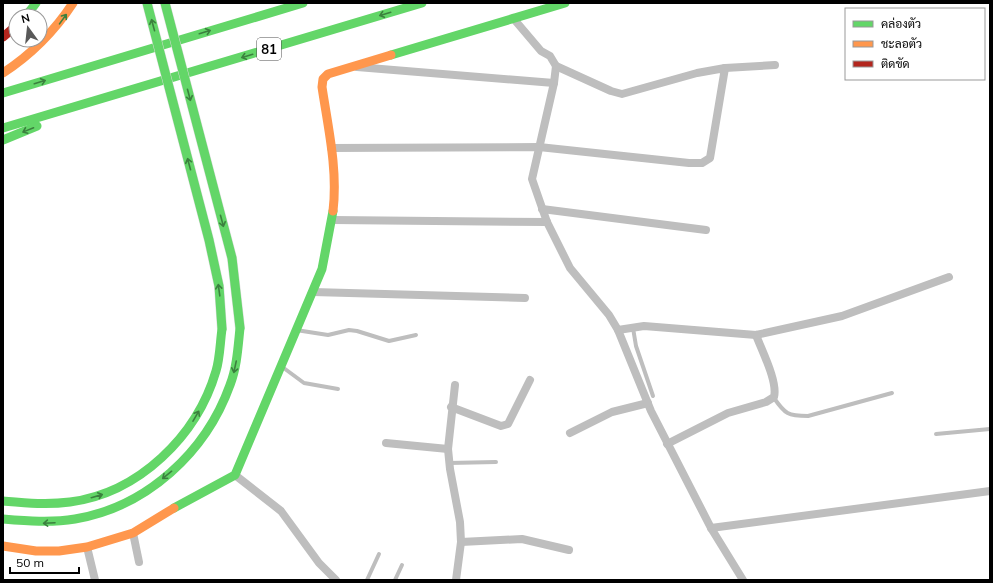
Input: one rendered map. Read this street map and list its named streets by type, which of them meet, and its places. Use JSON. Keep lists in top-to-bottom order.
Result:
{
  "streets": {
    "main road": ["81"]
  },
  "legend": ["คล่องตัว", "ชะลอตัว", "ติดขัด"],
  "scale_bar": "50 m",
  "north": "top"
}
